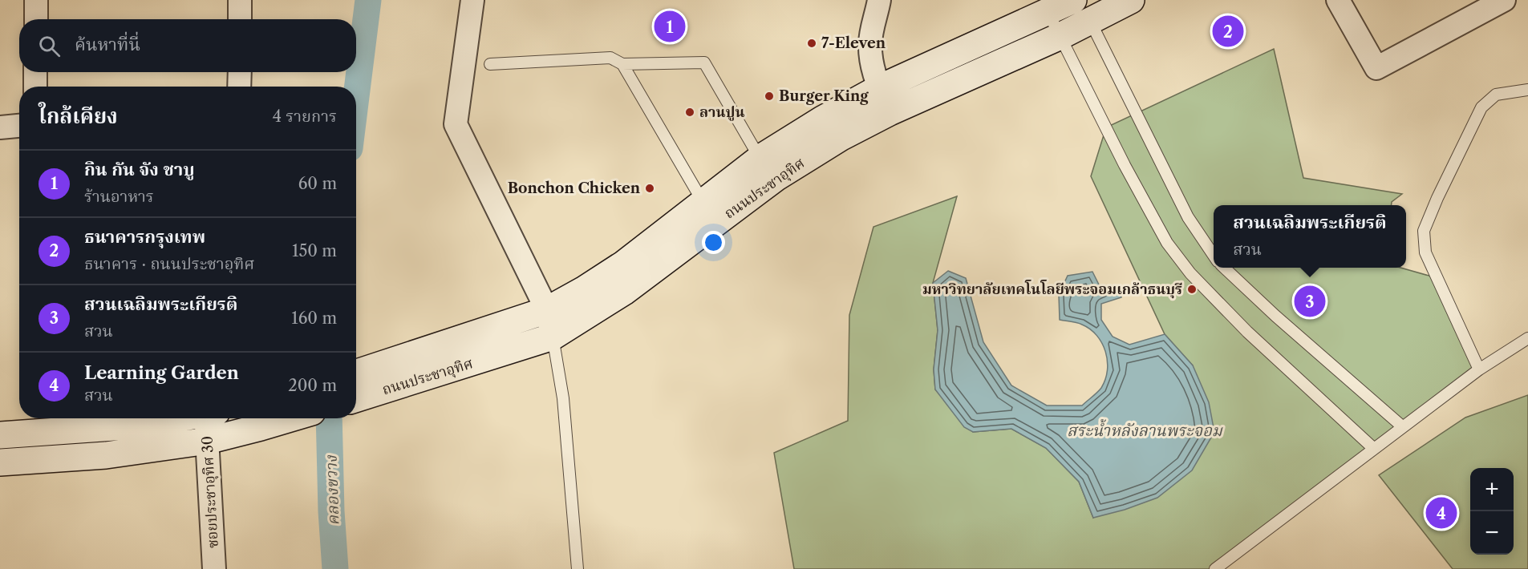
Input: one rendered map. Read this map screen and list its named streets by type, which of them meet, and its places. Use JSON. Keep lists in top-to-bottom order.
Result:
{
  "streets": {
    "main road": ["ถนนประชาอุทิศ"],
    "street": ["ซอยประชาอุทิศ 30"]
  },
  "water": ["สระน้ำหลังลานพระจอม", "คลองขวาง"],
  "places": [
    "7-Eleven",
    "Burger King",
    "ลานปูน",
    "Bonchon Chicken",
    "มหาวิทยาลัยเทคโนโลยีพระจอมเกล้าธนบุรี"
  ],
  "page": {
    "pins": [
      "1",
      "2",
      "3",
      "4"
    ],
    "search": "ค้นหาที่นี่",
    "heading": ["ใกล้เคียง", "4 รายการ"],
    "list": [
      {
        "mark": "1",
        "name": "กิน กัน จัง ชาบู",
        "note": "ร้านอาหาร",
        "value": "60 m"
      },
      {
        "mark": "2",
        "name": "ธนาคารกรุงเทพ",
        "note": "ธนาคาร · ถนนประชาอุทิศ",
        "value": "150 m"
      },
      {
        "mark": "3",
        "name": "สวนเฉลิมพระเกียรติ",
        "note": "สวน",
        "value": "160 m"
      },
      {
        "mark": "4",
        "name": "Learning Garden",
        "note": "สวน",
        "value": "200 m"
      }
    ],
    "popup": ["สวนเฉลิมพระเกียรติ", "สวน"],
    "map_buttons": ["+", "−"]
  }
}
